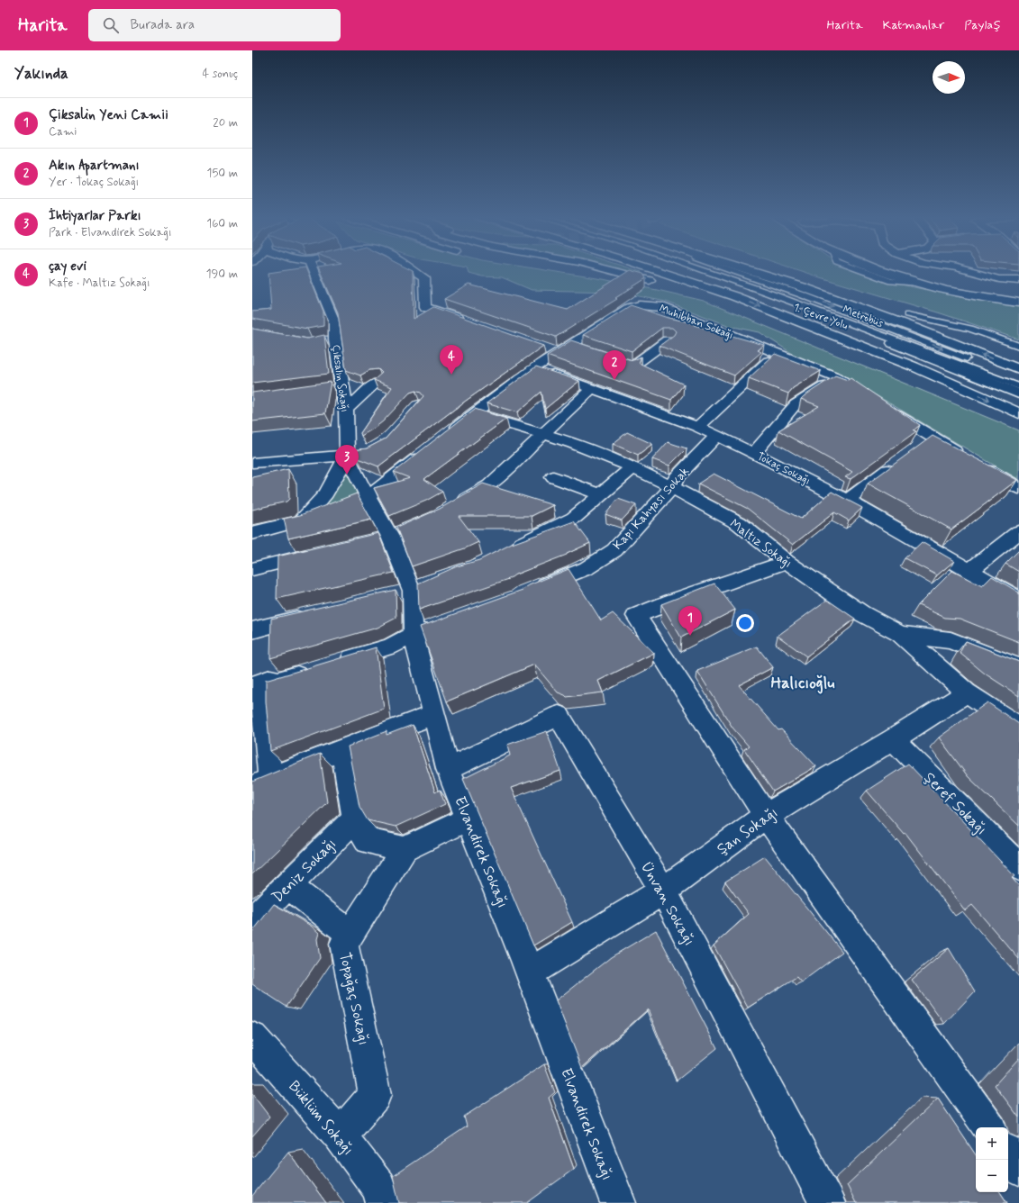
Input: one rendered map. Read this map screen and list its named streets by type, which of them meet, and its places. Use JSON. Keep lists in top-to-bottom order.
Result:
{
  "streets": {
    "main road": [
      "1. Çevre Yolu",
      "Muhibban Sokağı",
      "Çıksalın Sokağı",
      "Tokaç Sokağı",
      "Kapı Kahyası Sokak",
      "Maltız Sokağı",
      "Şeref Sokağı",
      "Şan Sokağı",
      "Elvandirek Sokağı",
      "Deniz Sokağı",
      "Ünvan Sokağı",
      "Topağaç Sokağı",
      "Büklüm Sokağı"
    ],
    "lane": ["Metrobüs"]
  },
  "crossings": [
    ["Muhibban Sokağı", "Tokaç Sokağı"],
    ["Muhibban Sokağı", "Maltız Sokağı"],
    ["Çıksalın Sokağı", "Elvandirek Sokağı"],
    ["Tokaç Sokağı", "Kapı Kahyası Sokak"],
    ["Kapı Kahyası Sokak", "Maltız Sokağı"],
    ["Maltız Sokağı", "Şan Sokağı"],
    ["Şeref Sokağı", "Şan Sokağı"],
    ["Şan Sokağı", "Elvandirek Sokağı"],
    ["Şan Sokağı", "Ünvan Sokağı"],
    ["Elvandirek Sokağı", "Ünvan Sokağı"],
    ["Topağaç Sokağı", "Büklüm Sokağı"]
  ],
  "districts": ["Halıcıoğlu"],
  "north": "right",
  "page": {
    "header": "Harita",
    "search": "Burada ara",
    "nav": ["Harita", "Katmanlar", "Paylaş"],
    "heading": ["Yakında", "4 sonuç"],
    "list": [
      {
        "mark": "1",
        "name": "Çiksalin Yeni Camii",
        "note": "Cami",
        "value": "20 m"
      },
      {
        "mark": "2",
        "name": "Akın Apartmanı",
        "note": "Yer · Tokaç Sokağı",
        "value": "150 m"
      },
      {
        "mark": "3",
        "name": "İhtiyarlar Parkı",
        "note": "Park · Elvandirek Sokağı",
        "value": "160 m"
      },
      {
        "mark": "4",
        "name": "çay evi",
        "note": "Kafe · Maltız Sokağı",
        "value": "190 m"
      }
    ],
    "pins": [
      "4",
      "2",
      "3",
      "1"
    ],
    "map_buttons": ["+", "−"]
  }
}
